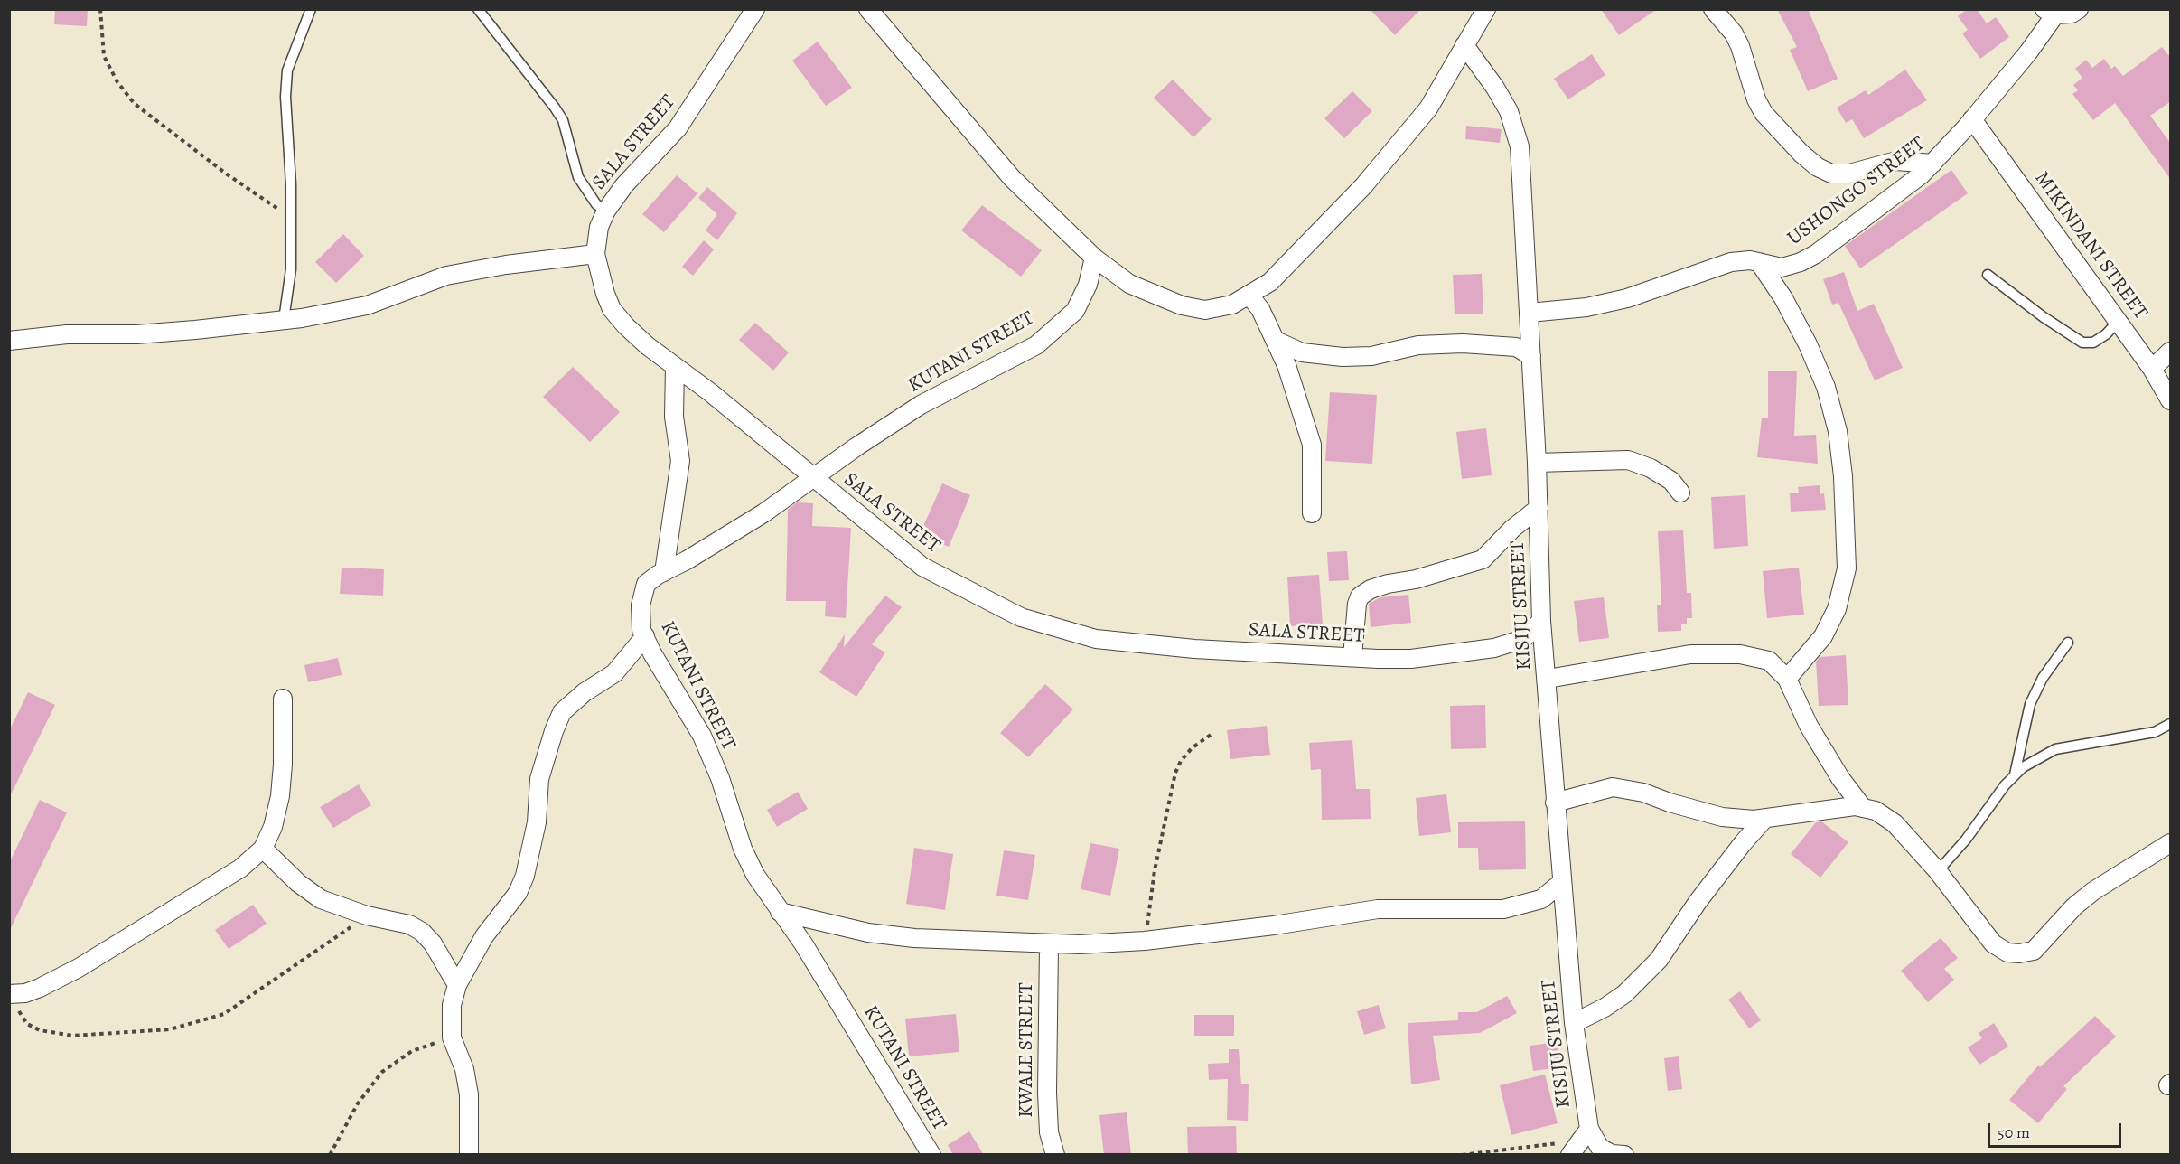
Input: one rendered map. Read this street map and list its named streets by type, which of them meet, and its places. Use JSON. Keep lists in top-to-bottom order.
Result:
{
  "streets": {
    "street": [
      "SALA STREET",
      "USHONGO STREET",
      "MIKINDANI STREET",
      "KUTANI STREET",
      "KISIJU STREET",
      "KWALE STREET"
    ]
  },
  "crossings": [
    ["SALA STREET", "KUTANI STREET"],
    ["SALA STREET", "KISIJU STREET"],
    ["USHONGO STREET", "MIKINDANI STREET"],
    ["USHONGO STREET", "KISIJU STREET"]
  ],
  "scale_bar": "50 m"
}
